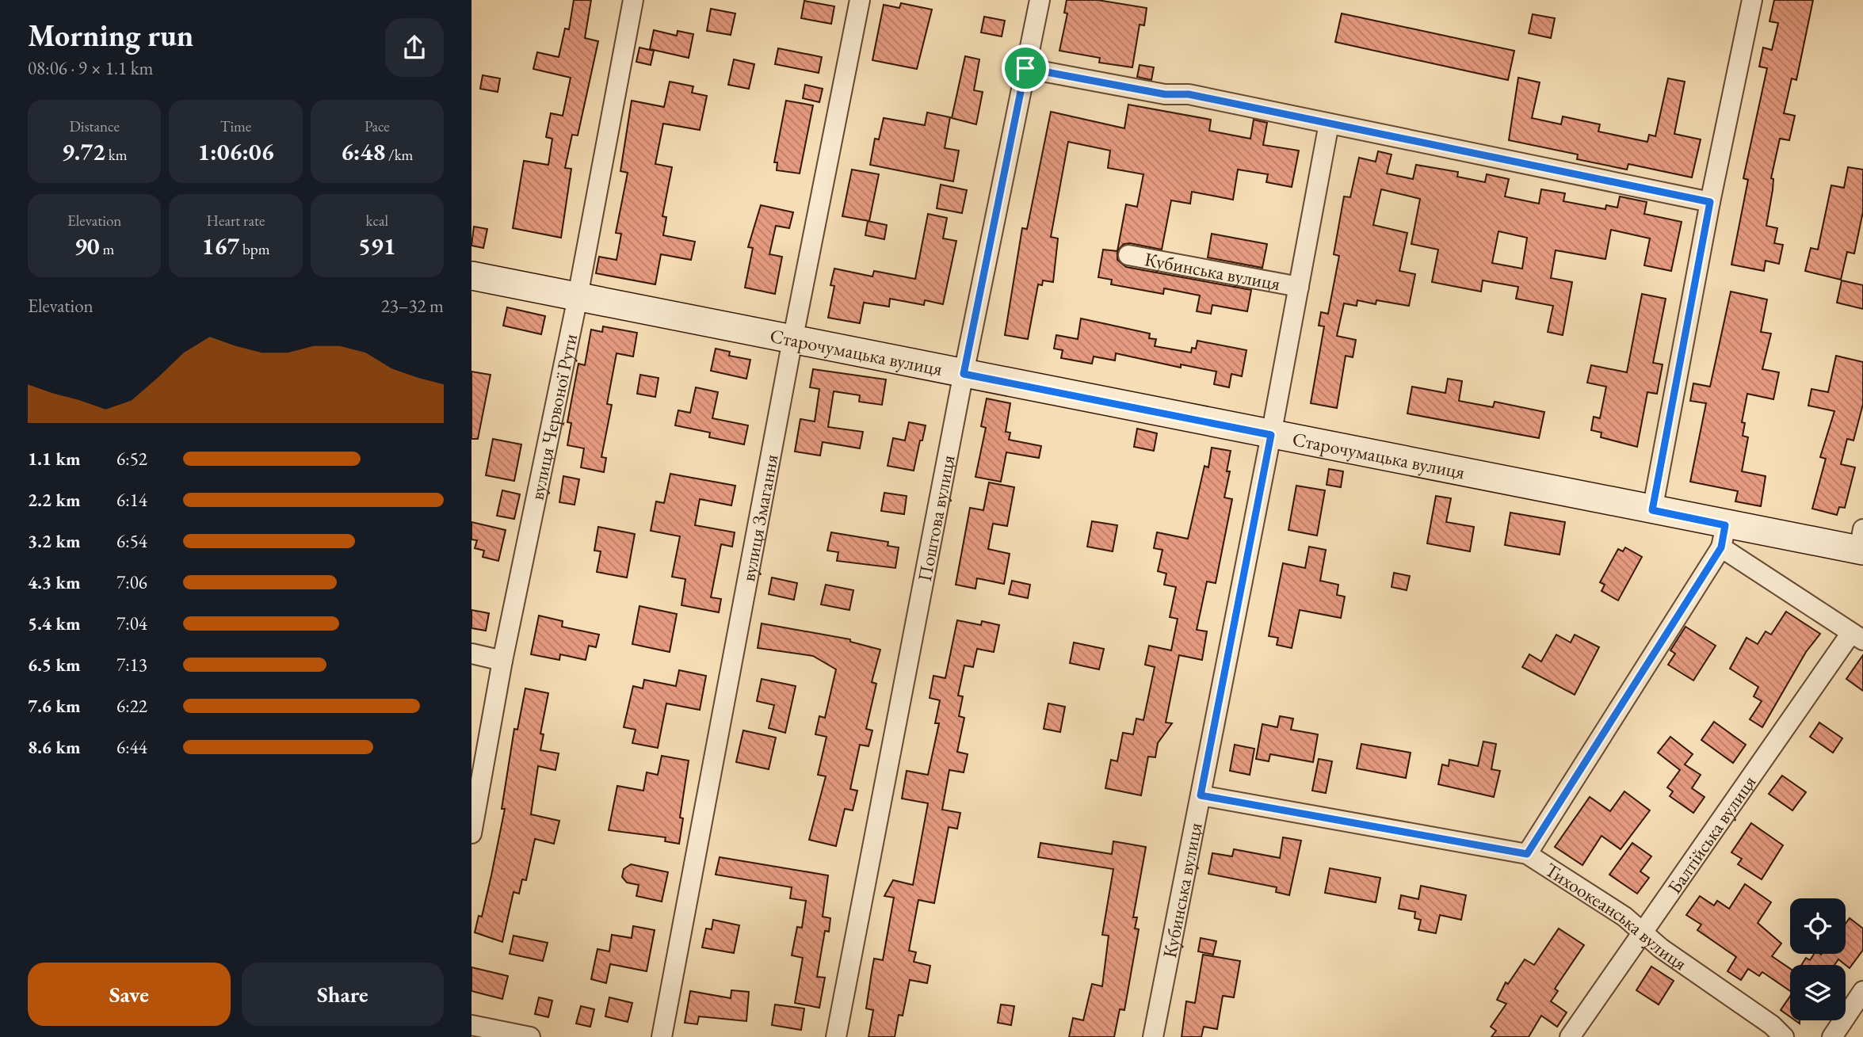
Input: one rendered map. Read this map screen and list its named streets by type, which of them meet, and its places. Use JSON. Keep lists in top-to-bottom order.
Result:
{
  "streets": {
    "street": [
      "Кубинська вулиця",
      "Старочумацька вулиця",
      "вулиця Червоної Рути",
      "вулиця Змагання",
      "Поштова вулиця",
      "Балтійська вулиця",
      "Тихоокеанська вулиця"
    ]
  },
  "crossings": [
    ["Кубинська вулиця", "Старочумацька вулиця"],
    ["Кубинська вулиця", "Тихоокеанська вулиця"],
    ["Старочумацька вулиця", "вулиця Червоної Рути"],
    ["Старочумацька вулиця", "вулиця Змагання"],
    ["Старочумацька вулиця", "Поштова вулиця"],
    ["Балтійська вулиця", "Тихоокеанська вулиця"]
  ],
  "page": {
    "heading": ["Morning run", "08:06 · 9 × 1.1 km"],
    "stats": [
      ["Distance", "9.72 km"],
      ["Time", "1:06:06"],
      ["Pace", "6:48 /km"],
      ["Elevation", "90 m"],
      ["Heart rate", "167 bpm"],
      ["kcal", "591"]
    ],
    "chart": ["Elevation", "23–32 m"],
    "list": [
      {
        "name": "1.1 km",
        "note": "6:52"
      },
      {
        "name": "2.2 km",
        "note": "6:14"
      },
      {
        "name": "3.2 km",
        "note": "6:54"
      },
      {
        "name": "4.3 km",
        "note": "7:06"
      },
      {
        "name": "5.4 km",
        "note": "7:04"
      },
      {
        "name": "6.5 km",
        "note": "7:13"
      },
      {
        "name": "7.6 km",
        "note": "6:22"
      },
      {
        "name": "8.6 km",
        "note": "6:44"
      }
    ],
    "buttons": ["Save", "Share"]
  }
}
